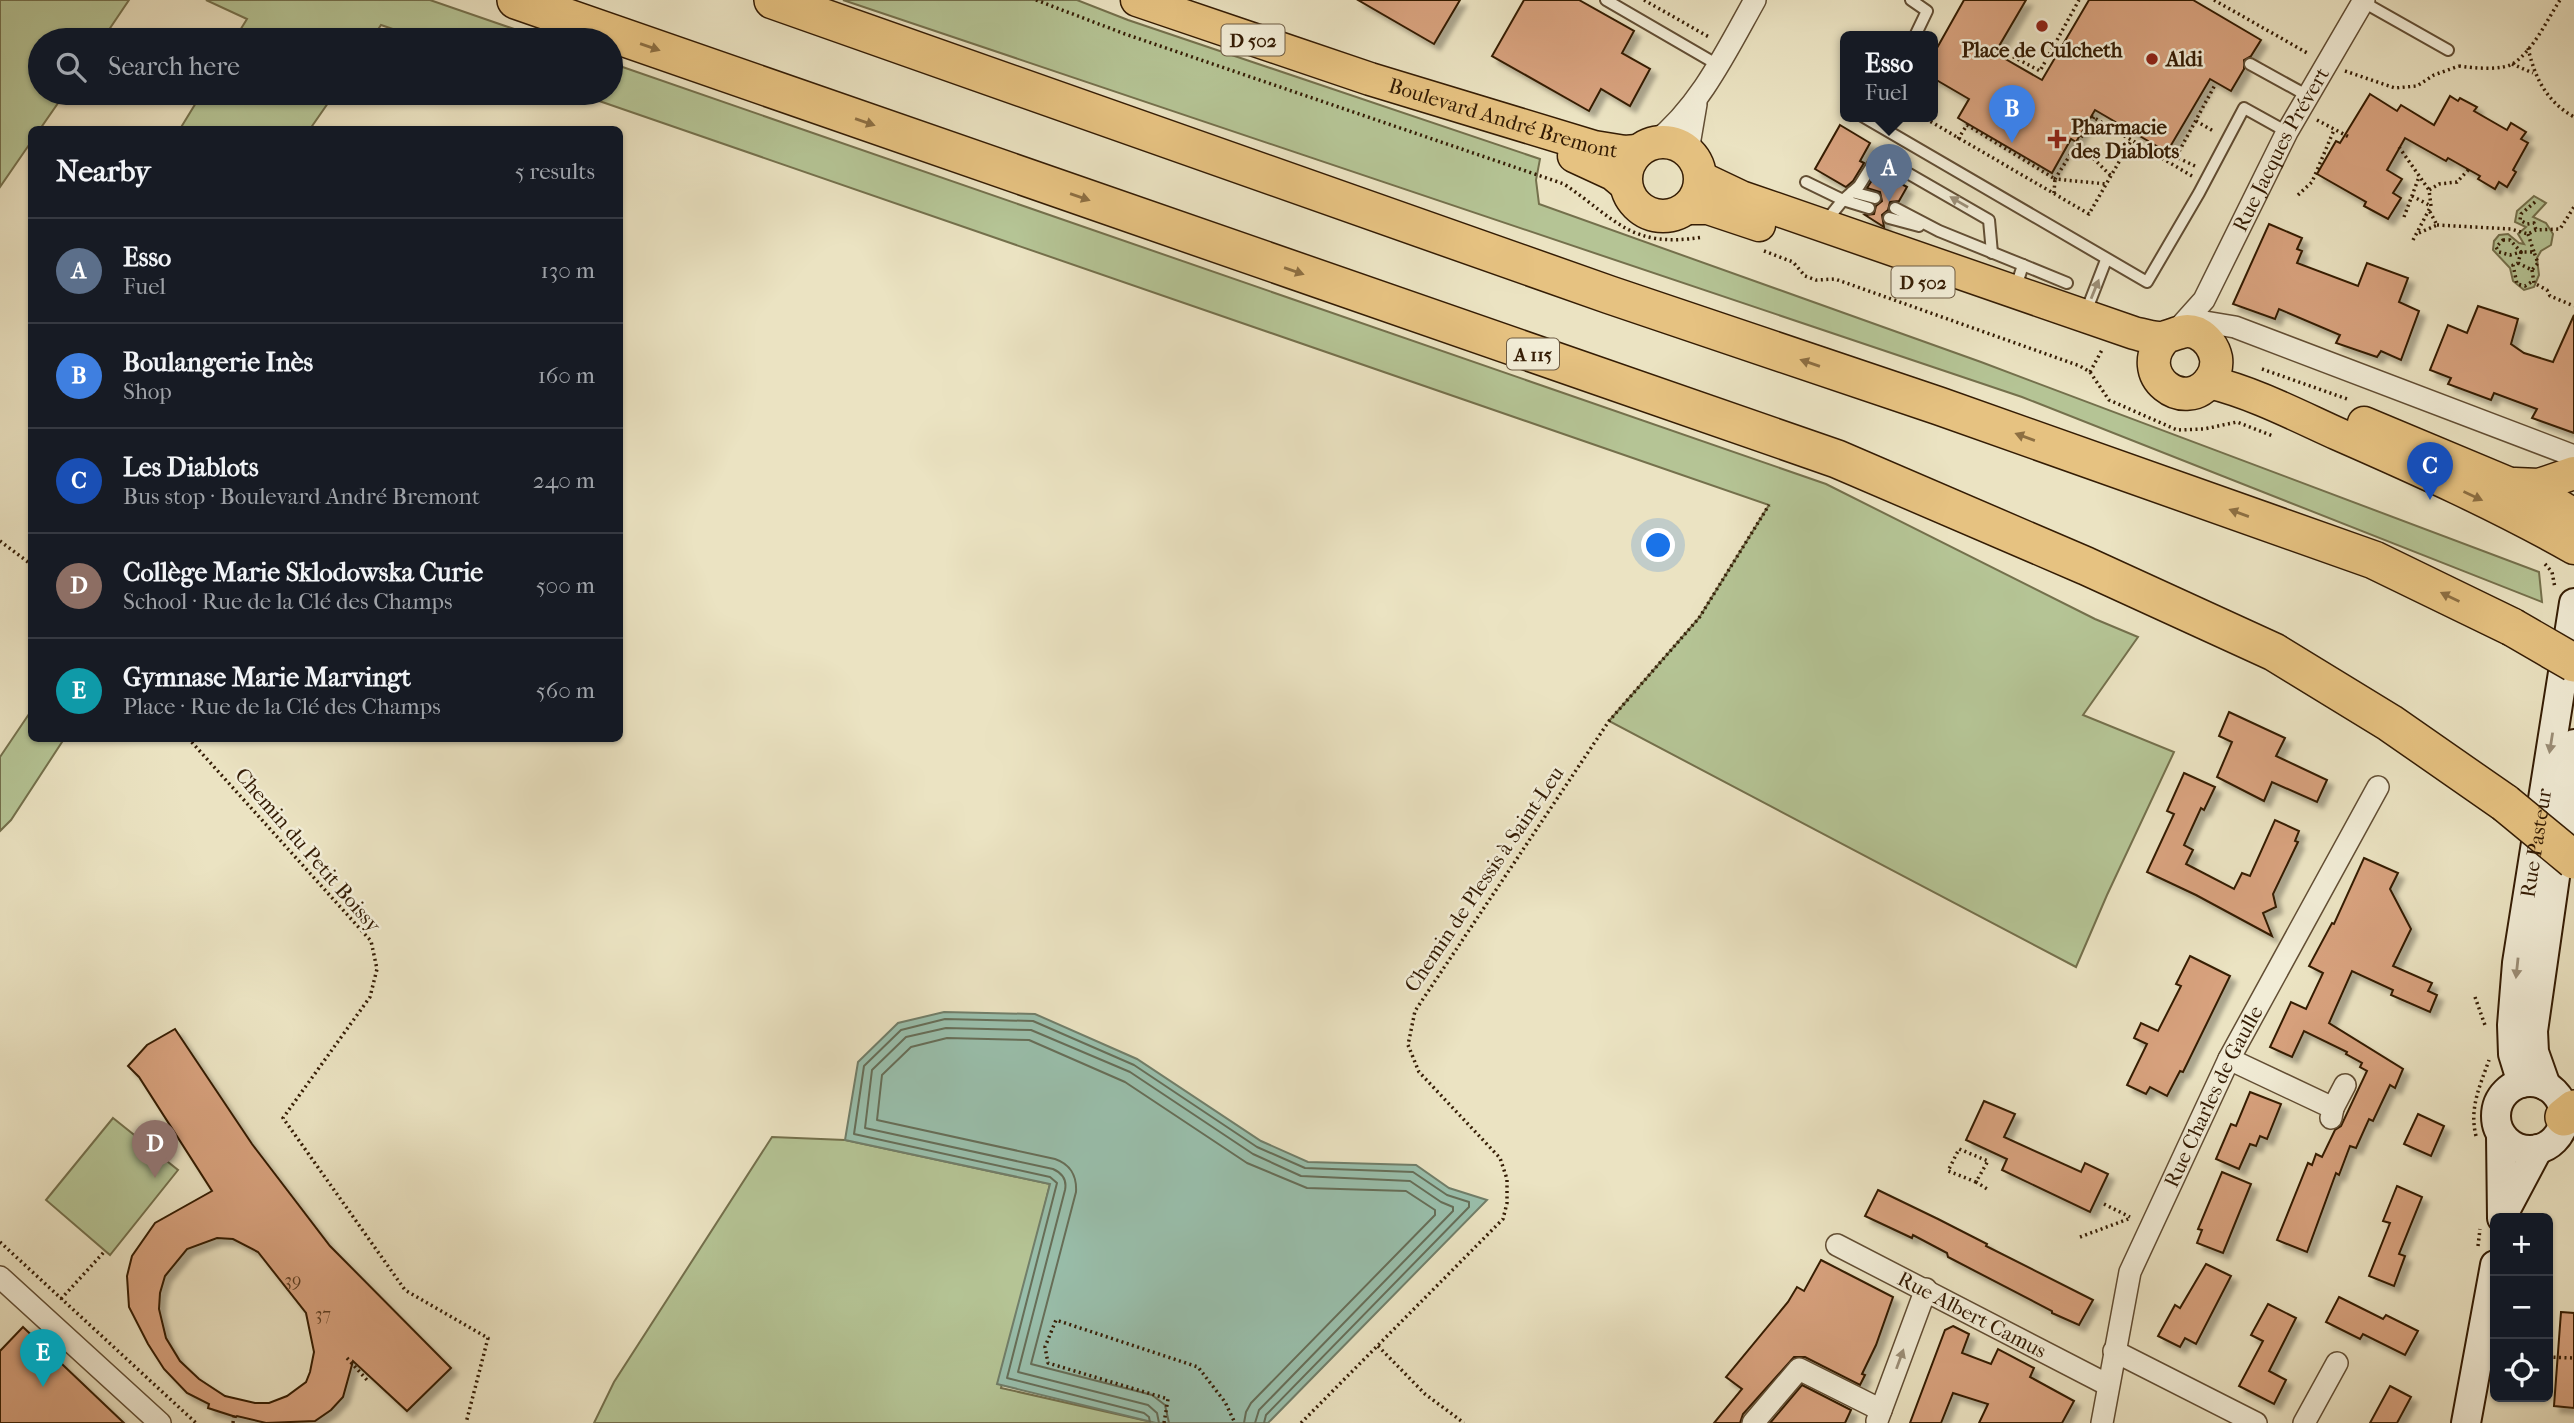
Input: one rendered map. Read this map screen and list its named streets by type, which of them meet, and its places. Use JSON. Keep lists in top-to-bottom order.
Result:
{
  "streets": {
    "highway": ["A 115"],
    "main road": ["D 502", "Boulevard André Bremont"],
    "street": [
      "Rue Jacques Prévert",
      "Rue Pasteur",
      "Rue Charles de Gaulle",
      "Rue Albert Camus"
    ],
    "path": ["Chemin du Petit Boissy", "Chemin de Plessis à Saint-Leu"]
  },
  "crossings": [
    ["D 502", "Boulevard André Bremont"],
    ["D 502", "Rue Jacques Prévert"],
    ["Rue Charles de Gaulle", "Rue Albert Camus"]
  ],
  "places": {
    "other": ["Place de Culcheth", "Aldi"],
    "health": ["Pharmacie des Diablots"]
  },
  "house_numbers": ["39", "37"],
  "page": {
    "search": "Search here",
    "popup": ["Esso", "Fuel"],
    "pins": [
      "B",
      "A",
      "C",
      "D",
      "E"
    ],
    "heading": ["Nearby", "5 results"],
    "list": [
      {
        "mark": "A",
        "name": "Esso",
        "note": "Fuel",
        "value": "130 m"
      },
      {
        "mark": "B",
        "name": "Boulangerie Inès",
        "note": "Shop",
        "value": "160 m"
      },
      {
        "mark": "C",
        "name": "Les Diablots",
        "note": "Bus stop · Boulevard André Bremont",
        "value": "240 m"
      },
      {
        "mark": "D",
        "name": "Collège Marie Sklodowska Curie",
        "note": "School · Rue de la Clé des Champs",
        "value": "500 m"
      },
      {
        "mark": "E",
        "name": "Gymnase Marie Marvingt",
        "note": "Place · Rue de la Clé des Champs",
        "value": "560 m"
      }
    ],
    "map_buttons": ["+", "−"]
  }
}
